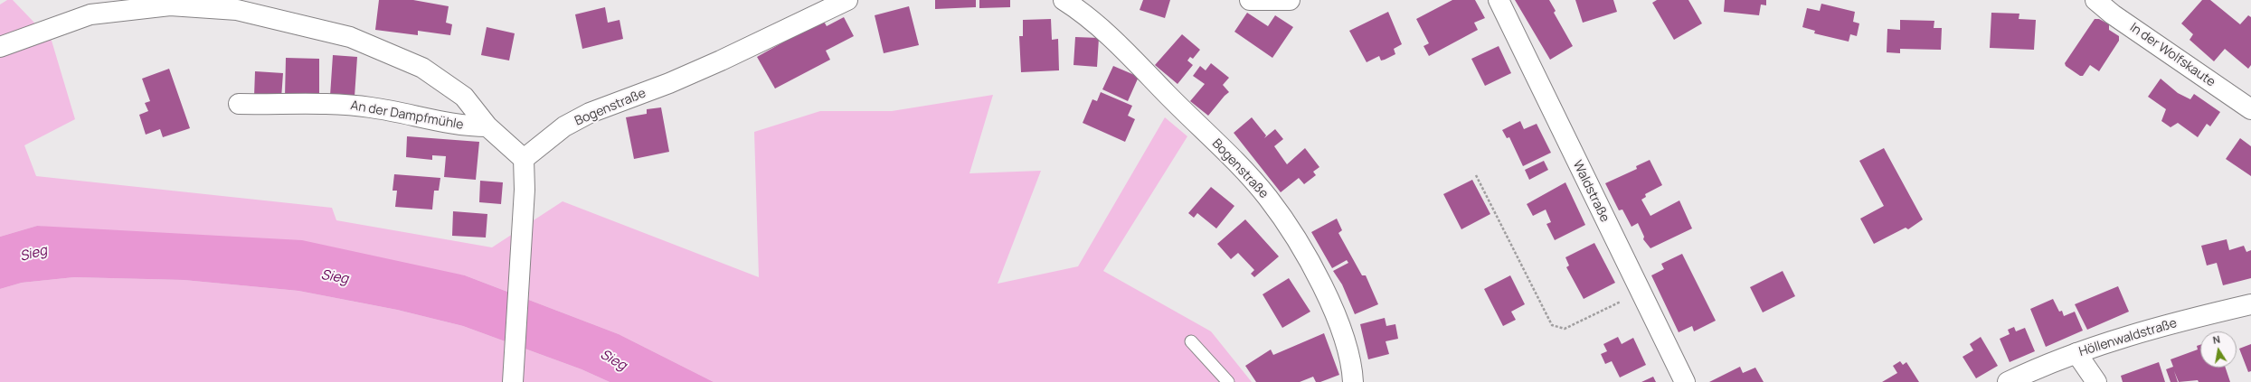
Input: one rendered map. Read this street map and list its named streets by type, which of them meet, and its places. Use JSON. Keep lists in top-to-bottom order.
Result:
{
  "streets": {
    "street": [
      "In der Wolfskaute",
      "Bogenstraße",
      "An der Dampfmühle",
      "Waldstraße",
      "Höllenwaldstraße"
    ]
  },
  "crossings": [
    ["Bogenstraße", "An der Dampfmühle"]
  ],
  "water": ["Sieg"],
  "north": "top"
}
